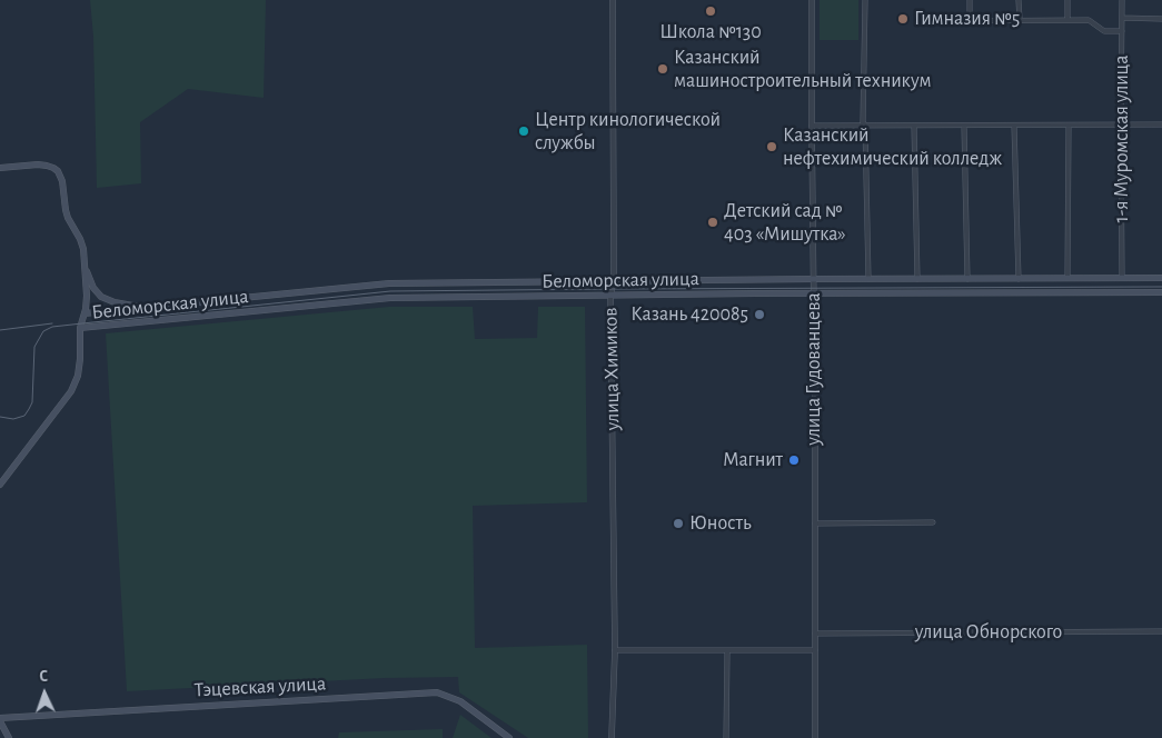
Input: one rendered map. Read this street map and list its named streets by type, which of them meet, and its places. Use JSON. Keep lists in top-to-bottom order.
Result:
{
  "streets": {
    "main road": ["Беломорская улица", "Тэцевская улица"],
    "street": [
      "1-я Муромская улица",
      "улица Химиков",
      "улица Гудованцева",
      "улица Обнорского"
    ]
  },
  "crossings": [
    ["1-я Муромская улица", "Беломорская улица"],
    ["Беломорская улица", "улица Химиков"],
    ["Беломорская улица", "улица Гудованцева"],
    ["улица Гудованцева", "улица Обнорского"]
  ],
  "places": [
    "Школа №130",
    "Гимназия №5",
    "Казанский машиностроительный техникум",
    "Центр кинологической службы",
    "Казанский нефтехимический колледж",
    "Детский сад № 403 «Мишутка»",
    "Казань 420085",
    "Магнит",
    "Юность"
  ],
  "north": "top"
}
